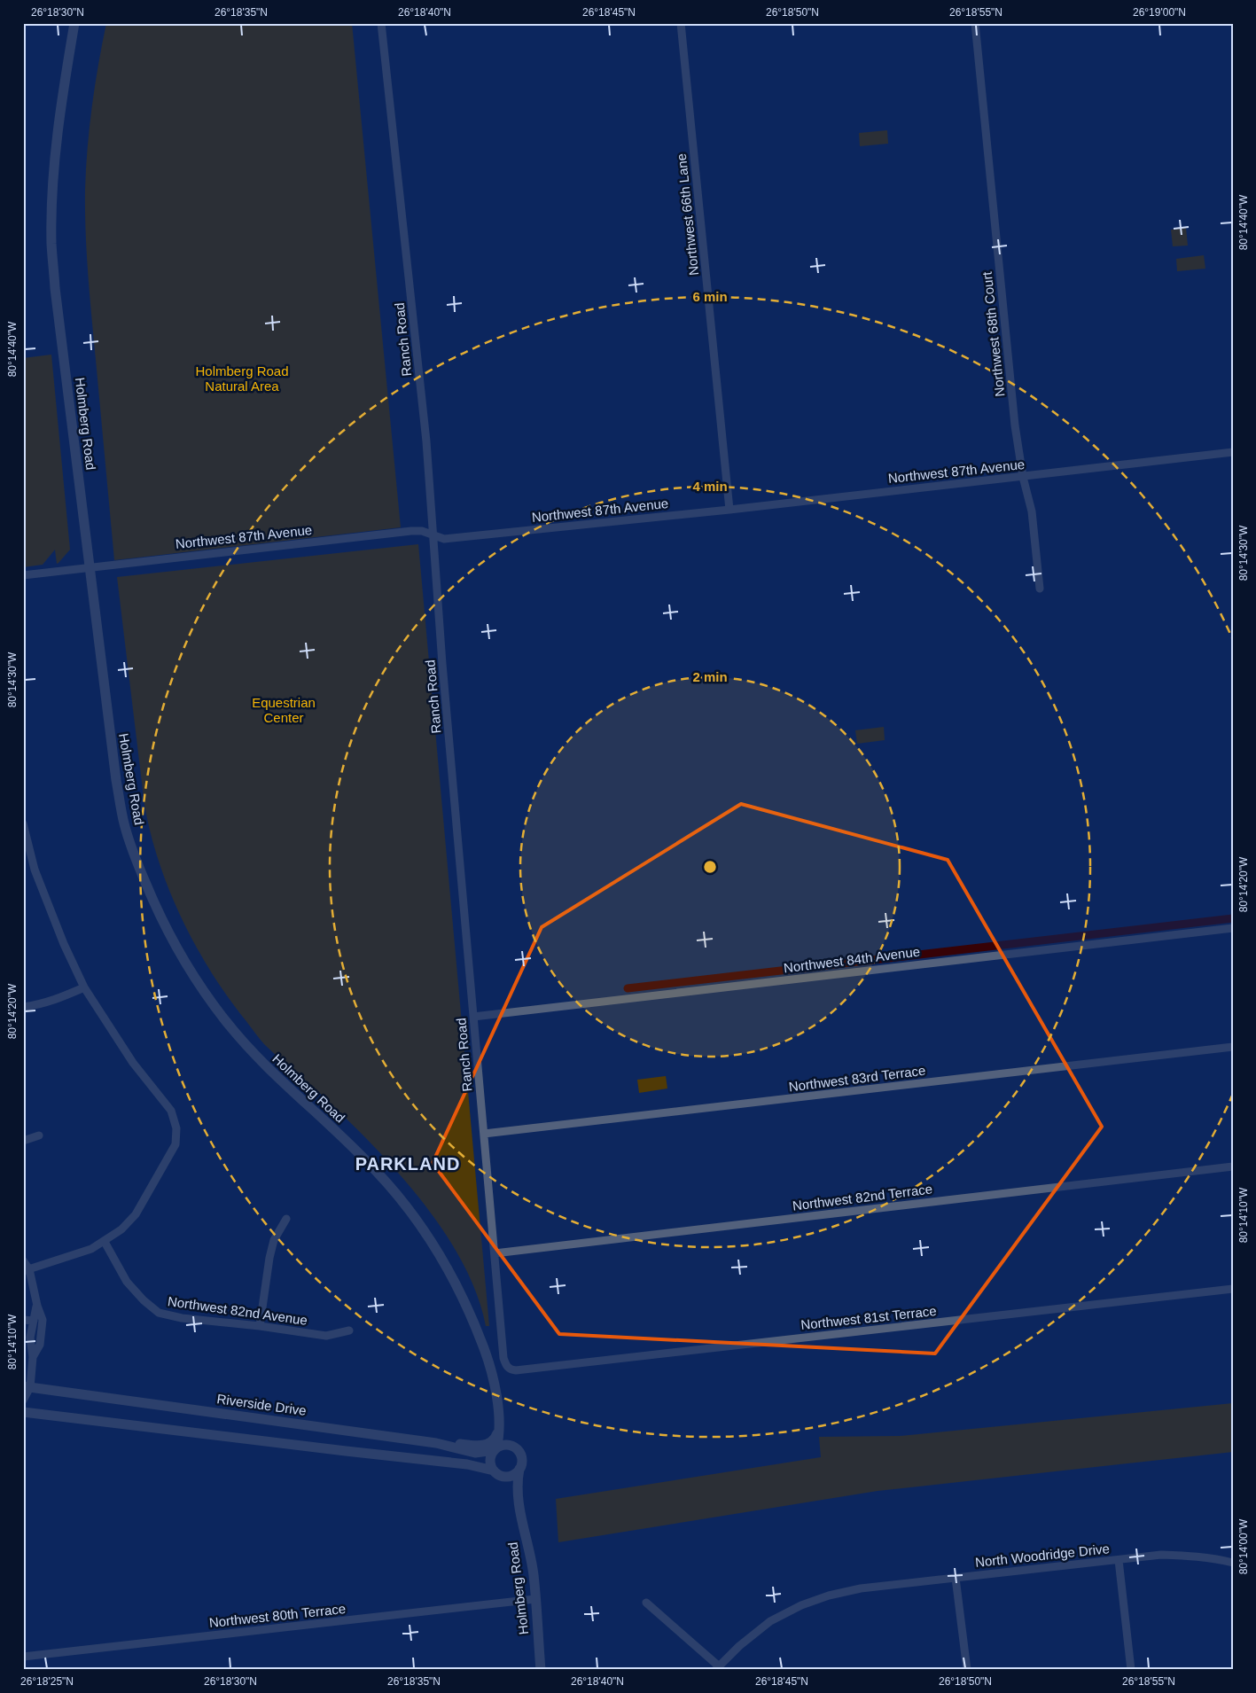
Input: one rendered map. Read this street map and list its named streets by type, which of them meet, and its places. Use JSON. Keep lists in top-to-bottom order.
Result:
{
  "streets": {
    "street": [
      "Northwest 66th Lane",
      "Northwest 68th Court",
      "Ranch Road",
      "Holmberg Road",
      "Northwest 87th Avenue",
      "Northwest 84th Avenue",
      "Northwest 83rd Terrace",
      "Northwest 82nd Terrace",
      "Northwest 82nd Avenue",
      "Northwest 81st Terrace",
      "Riverside Drive",
      "North Woodridge Drive",
      "Northwest 80th Terrace"
    ]
  },
  "crossings": [
    ["Northwest 66th Lane", "Northwest 87th Avenue"],
    ["Northwest 68th Court", "Northwest 87th Avenue"],
    ["Ranch Road", "Northwest 87th Avenue"],
    ["Ranch Road", "Northwest 84th Avenue"],
    ["Ranch Road", "Northwest 83rd Terrace"],
    ["Ranch Road", "Northwest 82nd Terrace"],
    ["Ranch Road", "Northwest 81st Terrace"],
    ["Holmberg Road", "Northwest 87th Avenue"],
    ["Holmberg Road", "Riverside Drive"],
    ["Holmberg Road", "Northwest 80th Terrace"]
  ],
  "districts": ["PARKLAND"],
  "parks": ["Holmberg Road Natural Area", "Equestrian Center"],
  "coordinates": [
    "26°18'30\"N",
    "26°18'35\"N",
    "26°18'40\"N",
    "26°18'45\"N",
    "26°18'50\"N",
    "26°18'55\"N",
    "26°19'00\"N",
    "80°14'40\"W",
    "80°14'30\"W",
    "80°14'20\"W",
    "80°14'10\"W",
    "80°14'00\"W",
    "26°18'25\"N"
  ],
  "rings": ["6 min", "4 min", "2 min"]
}
